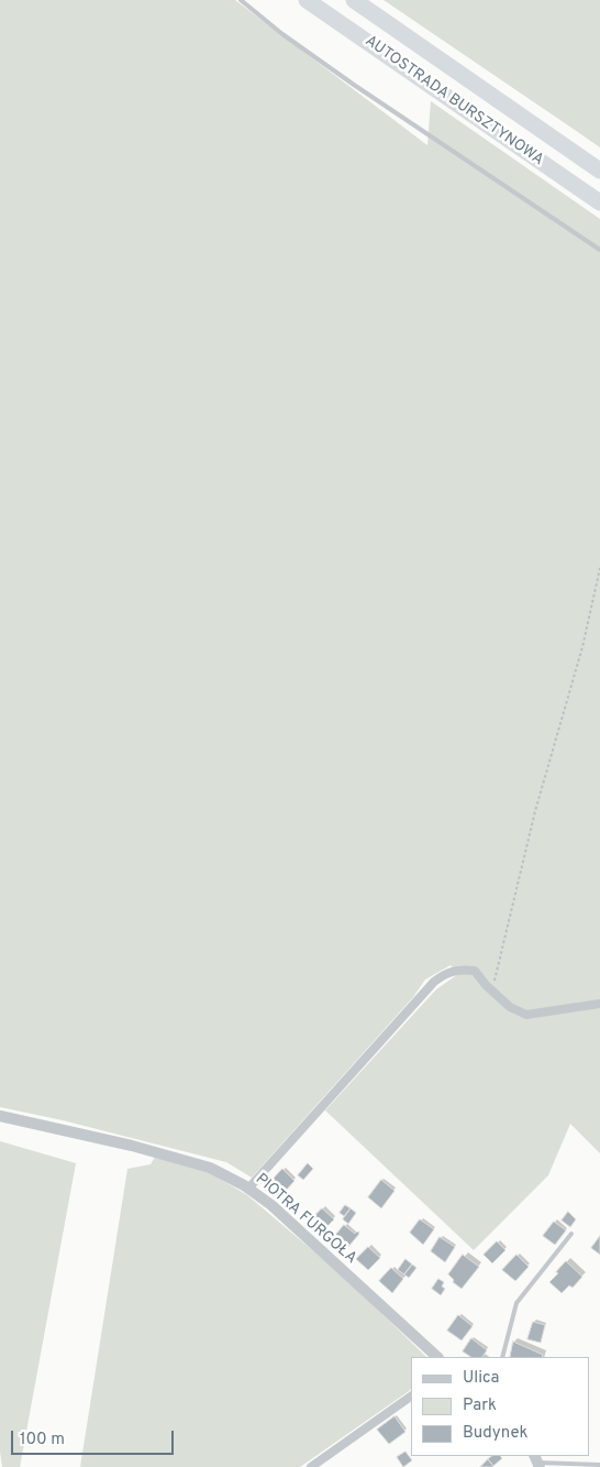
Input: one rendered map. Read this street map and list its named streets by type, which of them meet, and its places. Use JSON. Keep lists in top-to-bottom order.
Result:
{
  "streets": {
    "highway": ["AUTOSTRADA BURSZTYNOWA"],
    "street": ["PIOTRA FURGOŁA"]
  },
  "legend": ["Ulica", "Park", "Budynek"],
  "scale_bar": "100 m"
}
